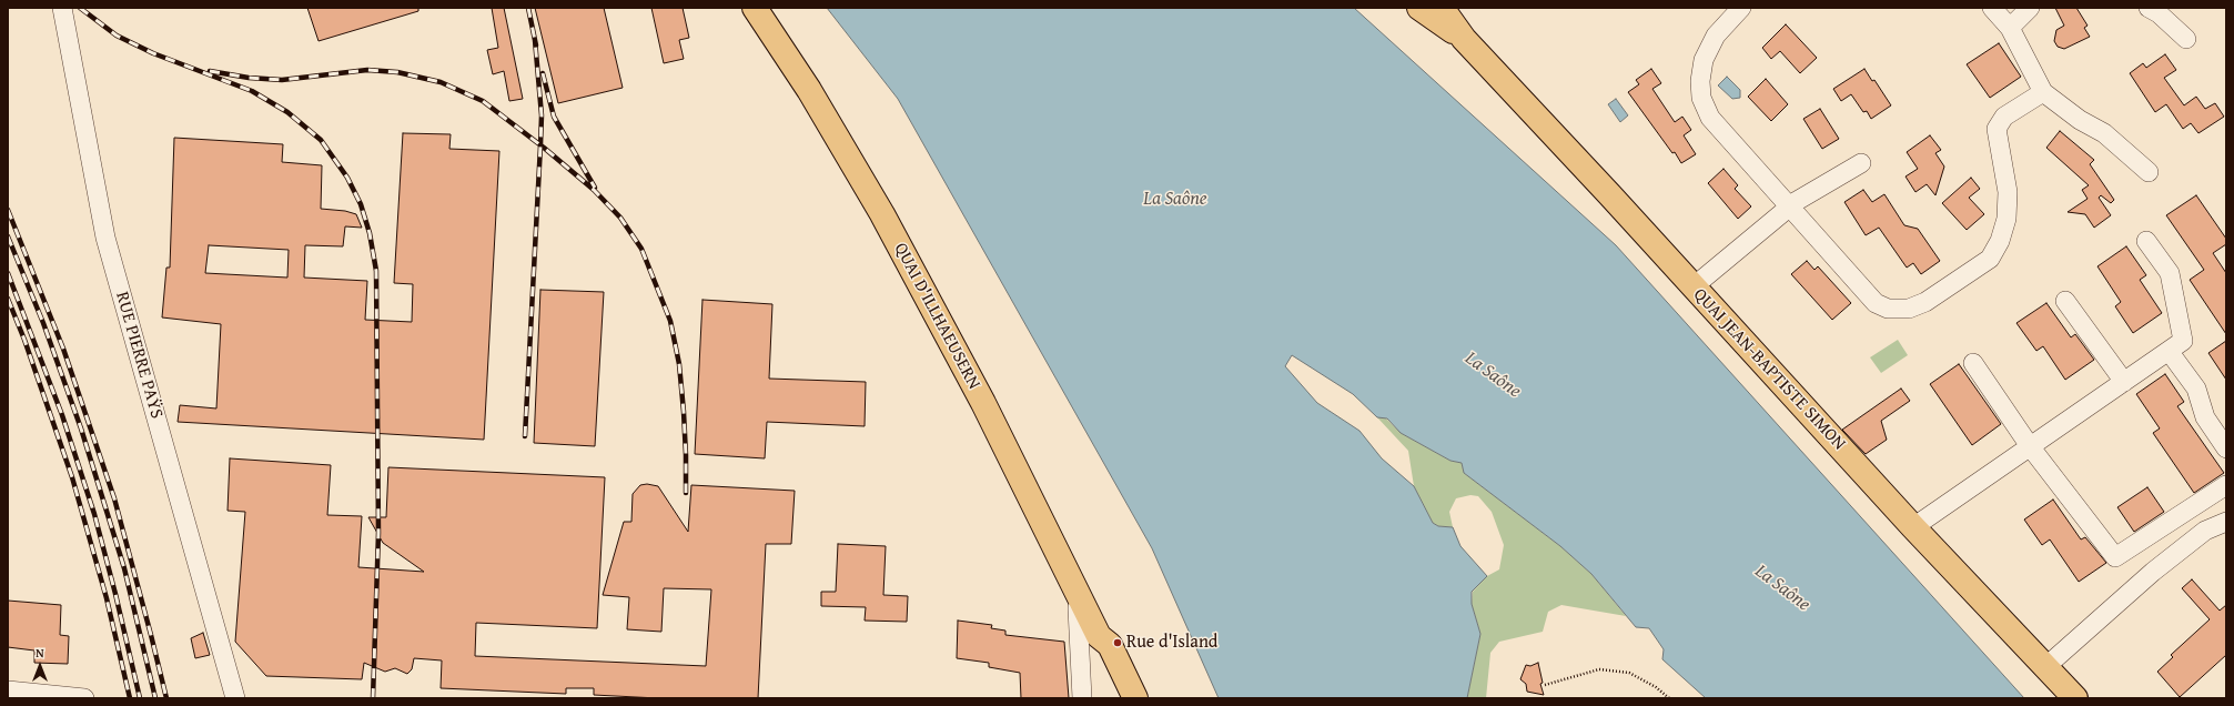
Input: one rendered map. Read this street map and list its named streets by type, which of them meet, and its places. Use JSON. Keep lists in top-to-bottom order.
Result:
{
  "streets": {
    "main road": ["QUAI D'ILLHAEUSERN", "QUAI JEAN-BAPTISTE SIMON"],
    "street": ["RUE PIERRE PAŸS"]
  },
  "water": ["La Saône"],
  "places": ["Rue d'Island"],
  "north": "top"
}
